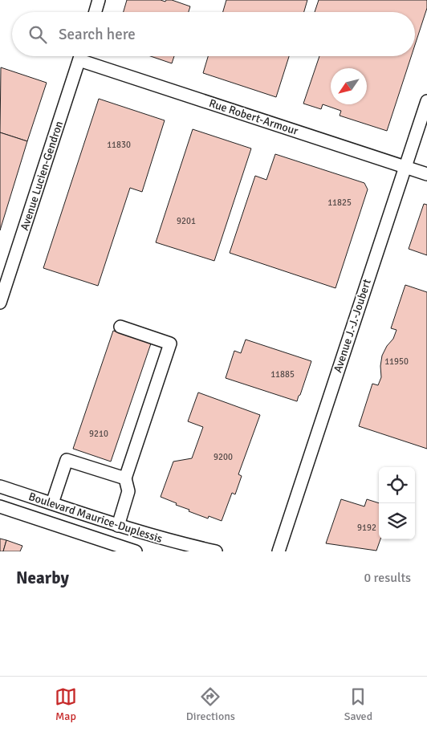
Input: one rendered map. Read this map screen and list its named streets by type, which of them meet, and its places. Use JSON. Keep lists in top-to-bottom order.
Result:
{
  "streets": {
    "street": [
      "Rue Robert-Armour",
      "Avenue Lucien-Gendron",
      "Avenue J.-J.-Joubert",
      "Boulevard Maurice-Duplessis"
    ]
  },
  "crossings": [
    ["Rue Robert-Armour", "Avenue J.-J.-Joubert"]
  ],
  "house_numbers": [
    "11830",
    "11825",
    "9201",
    "11950",
    "11885",
    "9210",
    "9200",
    "9192"
  ],
  "north": "bottom left",
  "page": {
    "search": "Search here",
    "heading": ["Nearby", "0 results"],
    "nav": ["Map", "Directions", "Saved"]
  }
}
